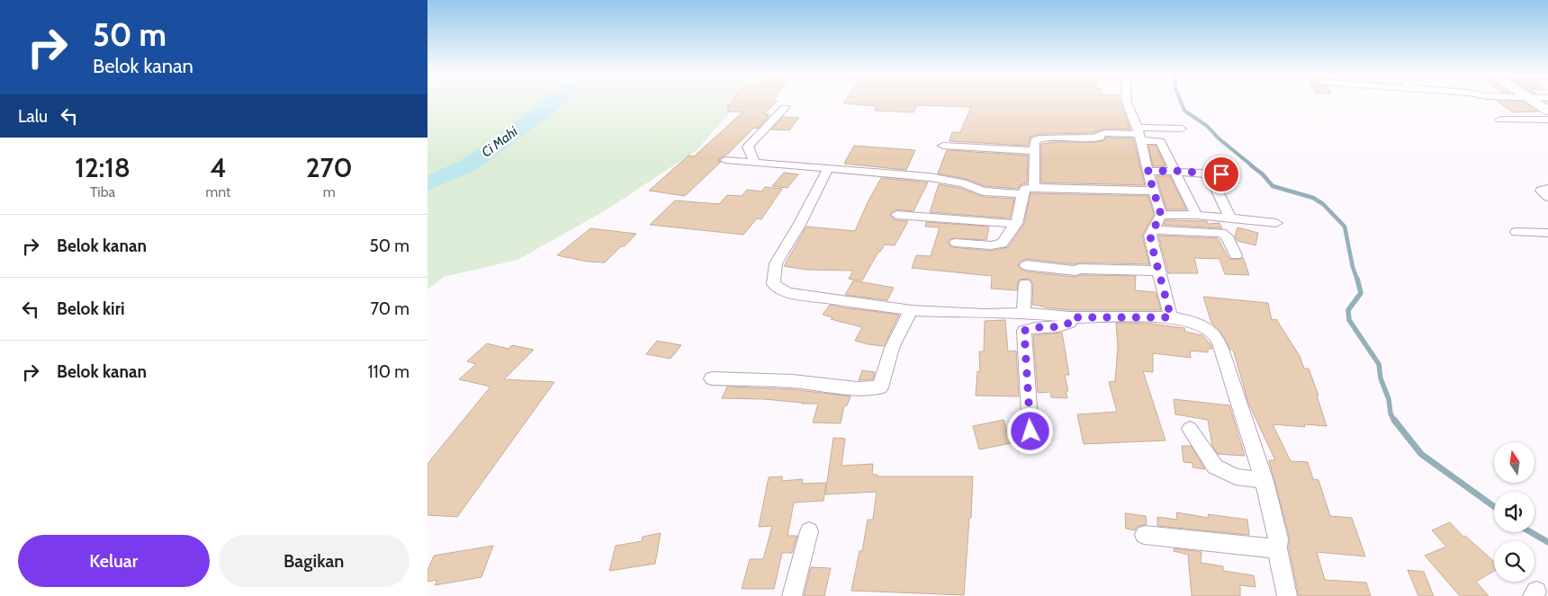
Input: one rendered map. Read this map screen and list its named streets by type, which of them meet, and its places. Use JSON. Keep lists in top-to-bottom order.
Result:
{
  "water": ["Ci Mahi"],
  "north": "top",
  "page": {
    "turn": ["50 m", "Belok kanan"],
    "then": "Lalu",
    "eta": [
      "12:18",
      "Tiba",
      "4",
      "mnt",
      "270",
      "m"
    ],
    "list": [
      {
        "name": "Belok kanan",
        "value": "50 m"
      },
      {
        "name": "Belok kiri",
        "value": "70 m"
      },
      {
        "name": "Belok kanan",
        "value": "110 m"
      }
    ],
    "buttons": ["Keluar", "Bagikan"]
  }
}
